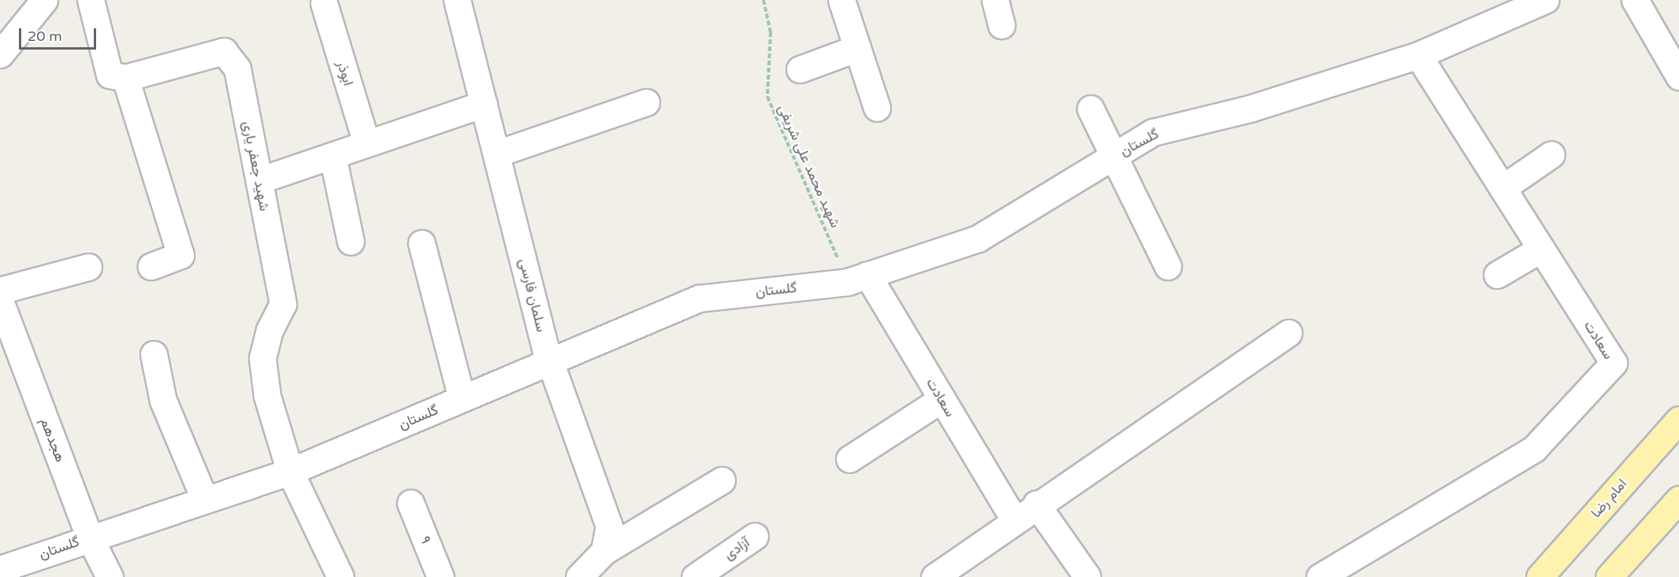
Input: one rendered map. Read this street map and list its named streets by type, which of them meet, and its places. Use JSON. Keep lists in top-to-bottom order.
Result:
{
  "streets": {
    "main road": ["امام رضا"],
    "street": [
      "ابوذر",
      "گلستان",
      "شهید جعفر یاری",
      "سلمان فارسی",
      "سعادت",
      "هجدهم",
      "۹",
      "آزادی"
    ],
    "path": ["شهید محمد علی شریفی"]
  },
  "crossings": [
    ["گلستان", "شهید جعفر یاری"],
    ["گلستان", "شهید محمد علی شریفی"],
    ["گلستان", "سلمان فارسی"],
    ["گلستان", "سعادت"],
    ["گلستان", "هجدهم"],
    ["شهید محمد علی شریفی", "سعادت"]
  ],
  "scale_bar": "20 m"
}
